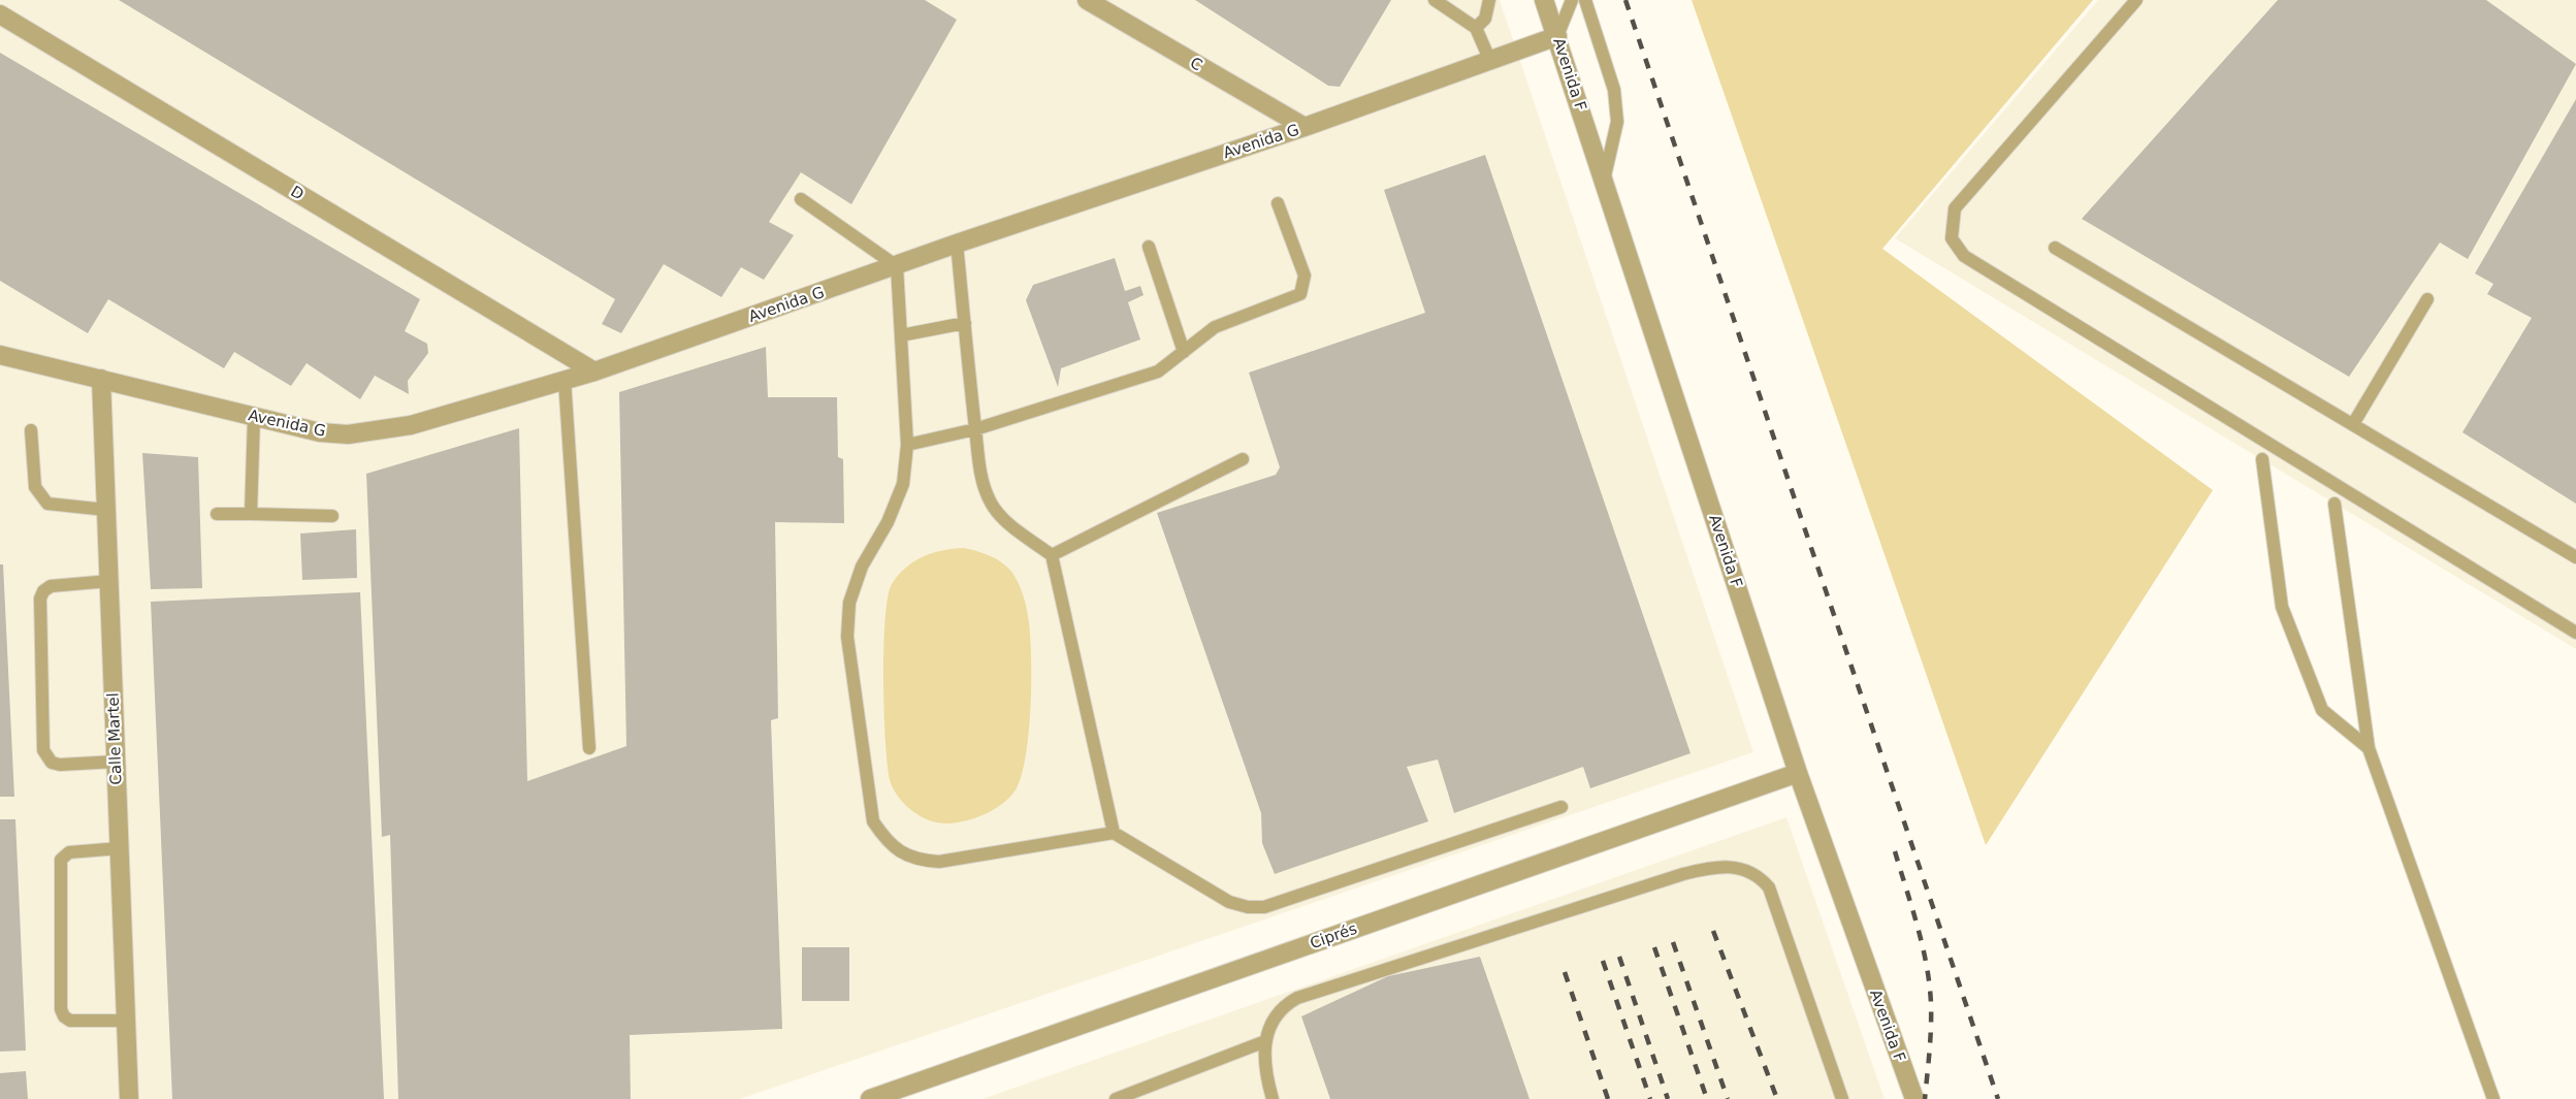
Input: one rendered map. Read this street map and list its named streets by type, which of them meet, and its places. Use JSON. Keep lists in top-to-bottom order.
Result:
{
  "streets": {
    "street": [
      "C",
      "Avenida F",
      "Avenida G",
      "D",
      "Calle Martel",
      "Ciprés"
    ]
  },
  "crossings": [
    ["C", "Avenida G"],
    ["Avenida F", "Avenida G"],
    ["Avenida F", "Ciprés"],
    ["Avenida G", "D"],
    ["Avenida G", "Calle Martel"]
  ]
}
